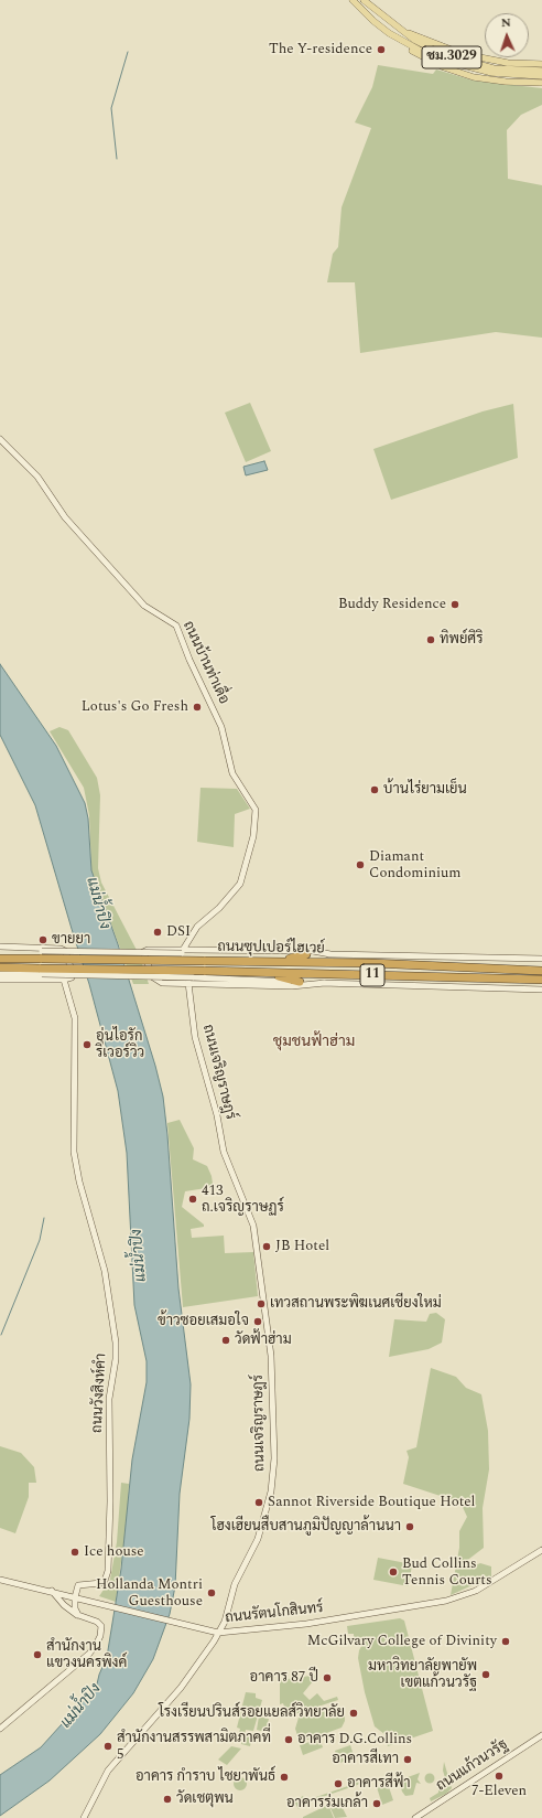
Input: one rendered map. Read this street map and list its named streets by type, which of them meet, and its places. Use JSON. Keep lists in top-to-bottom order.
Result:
{
  "streets": {
    "highway": ["ถนนซุปเปอร์ไฮเวย์", "11"],
    "main road": [
      "ชม.3029",
      "ถนนบ้านท่าเดื่อ",
      "ถนนเจริญราษฎร์",
      "ถนนวังสิงห์คำ",
      "ถนนรัตนโกสินทร์",
      "ถนนแก้วนวรัฐ"
    ]
  },
  "crossings": [
    ["ถนนเจริญราษฎร์", "ถนนรัตนโกสินทร์"],
    ["ถนนวังสิงห์คำ", "ถนนรัตนโกสินทร์"]
  ],
  "districts": ["ชุมชนฟ้าฮ่าม"],
  "water": ["แม่น้ำปิง"],
  "places": [
    "The Y-residence",
    "Buddy Residence",
    "ทิพย์ศิริ",
    "Lotus's Go Fresh",
    "บ้านไร่ยามเย็น",
    "Diamant Condominium",
    "DSI",
    "ขายยา",
    "อุ่นไอรัก ริเวอร์วิว",
    "413 ถ.เจริญราษฏร์",
    "JB Hotel",
    "เทวสถานพระพิฆเนศเชียงใหม่",
    "ข้าวซอยเสมอใจ",
    "วัดฟ้าฮ่าม",
    "Sannot Riverside Boutique Hotel",
    "โฮงเฮียนสืบสานภูมิปัญญาล้านนา",
    "Ice house",
    "Bud Collins Tennis Courts",
    "Hollanda Montri Guesthouse",
    "McGilvary College of Divinity",
    "สำนักงาน แขวงนครพิงค์",
    "มหาวิทยาลัยพายัพ เขตแก้วนวรัฐ",
    "อาคาร 87 ปี",
    "โรงเรียนปรินส์รอยแยลส์วิทยาลัย",
    "อาคาร D.G.Collins",
    "สำนักงานสรรพสามิตภาคที่ 5",
    "อาคารสีเทา",
    "7-Eleven",
    "อาคาร กำราบ ไชยาพันธ์",
    "อาคารสีฟ้า",
    "วัดเชตุพน",
    "อาคารร่มเกล้า"
  ],
  "north": "top"
}
